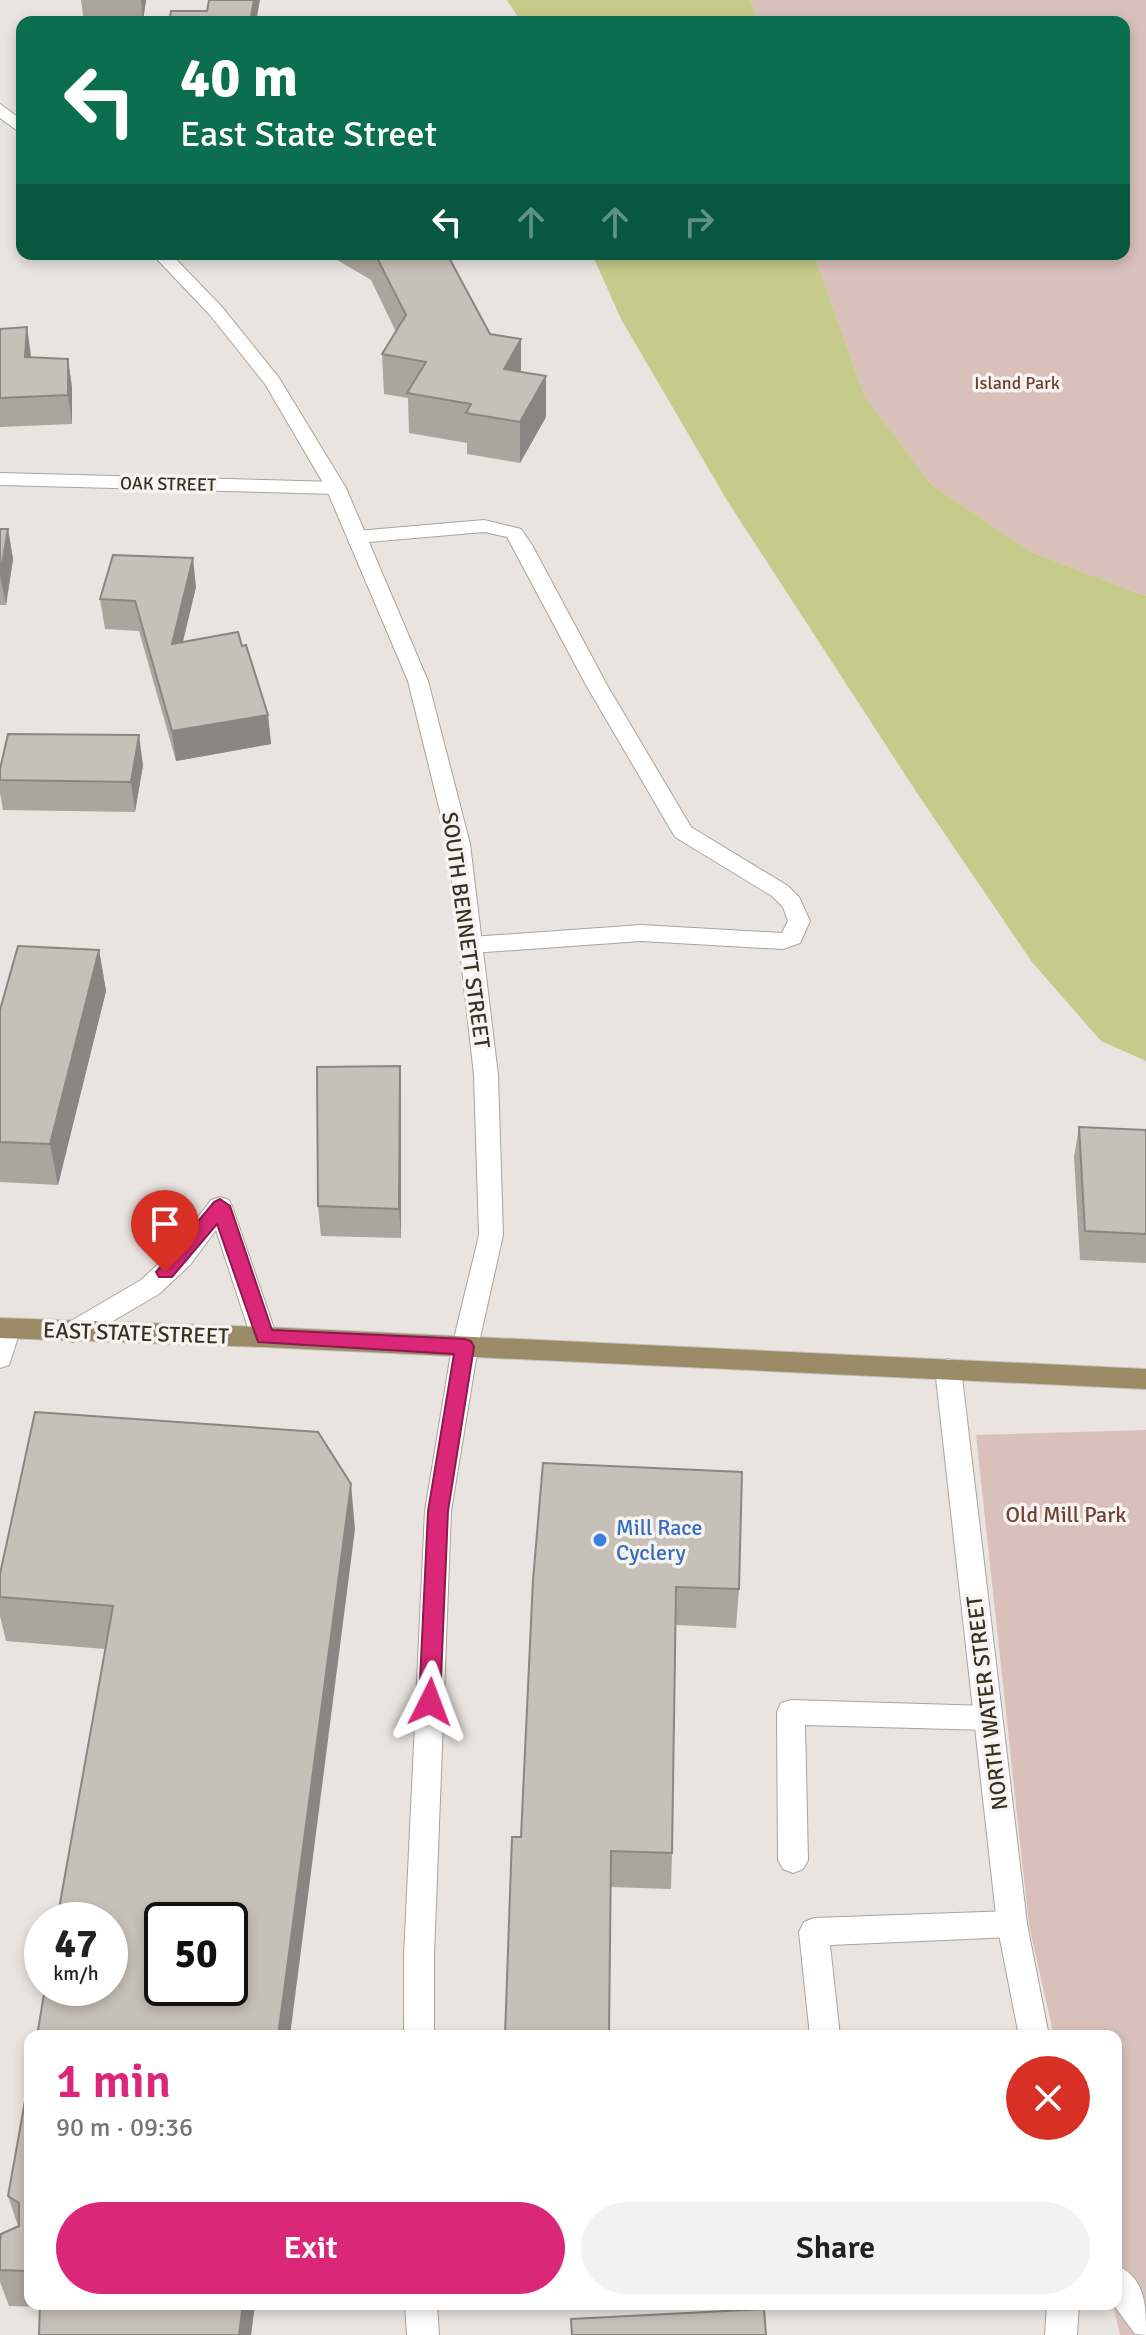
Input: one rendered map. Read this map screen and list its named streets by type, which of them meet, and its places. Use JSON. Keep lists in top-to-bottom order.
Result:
{
  "streets": {
    "main road": [
      "OAK STREET",
      "SOUTH BENNETT STREET",
      "EAST STATE STREET",
      "NORTH WATER STREET"
    ]
  },
  "crossings": [
    ["OAK STREET", "SOUTH BENNETT STREET"],
    ["SOUTH BENNETT STREET", "EAST STATE STREET"],
    ["EAST STATE STREET", "NORTH WATER STREET"]
  ],
  "parks": ["Island Park", "Old Mill Park"],
  "places": ["Mill Race Cyclery"],
  "page": {
    "turn": ["40 m", "East State Street"],
    "speed": "47 km/h",
    "limit": "50",
    "heading": ["1 min", "90 m · 09:36"],
    "buttons": ["Exit", "Share"]
  }
}
